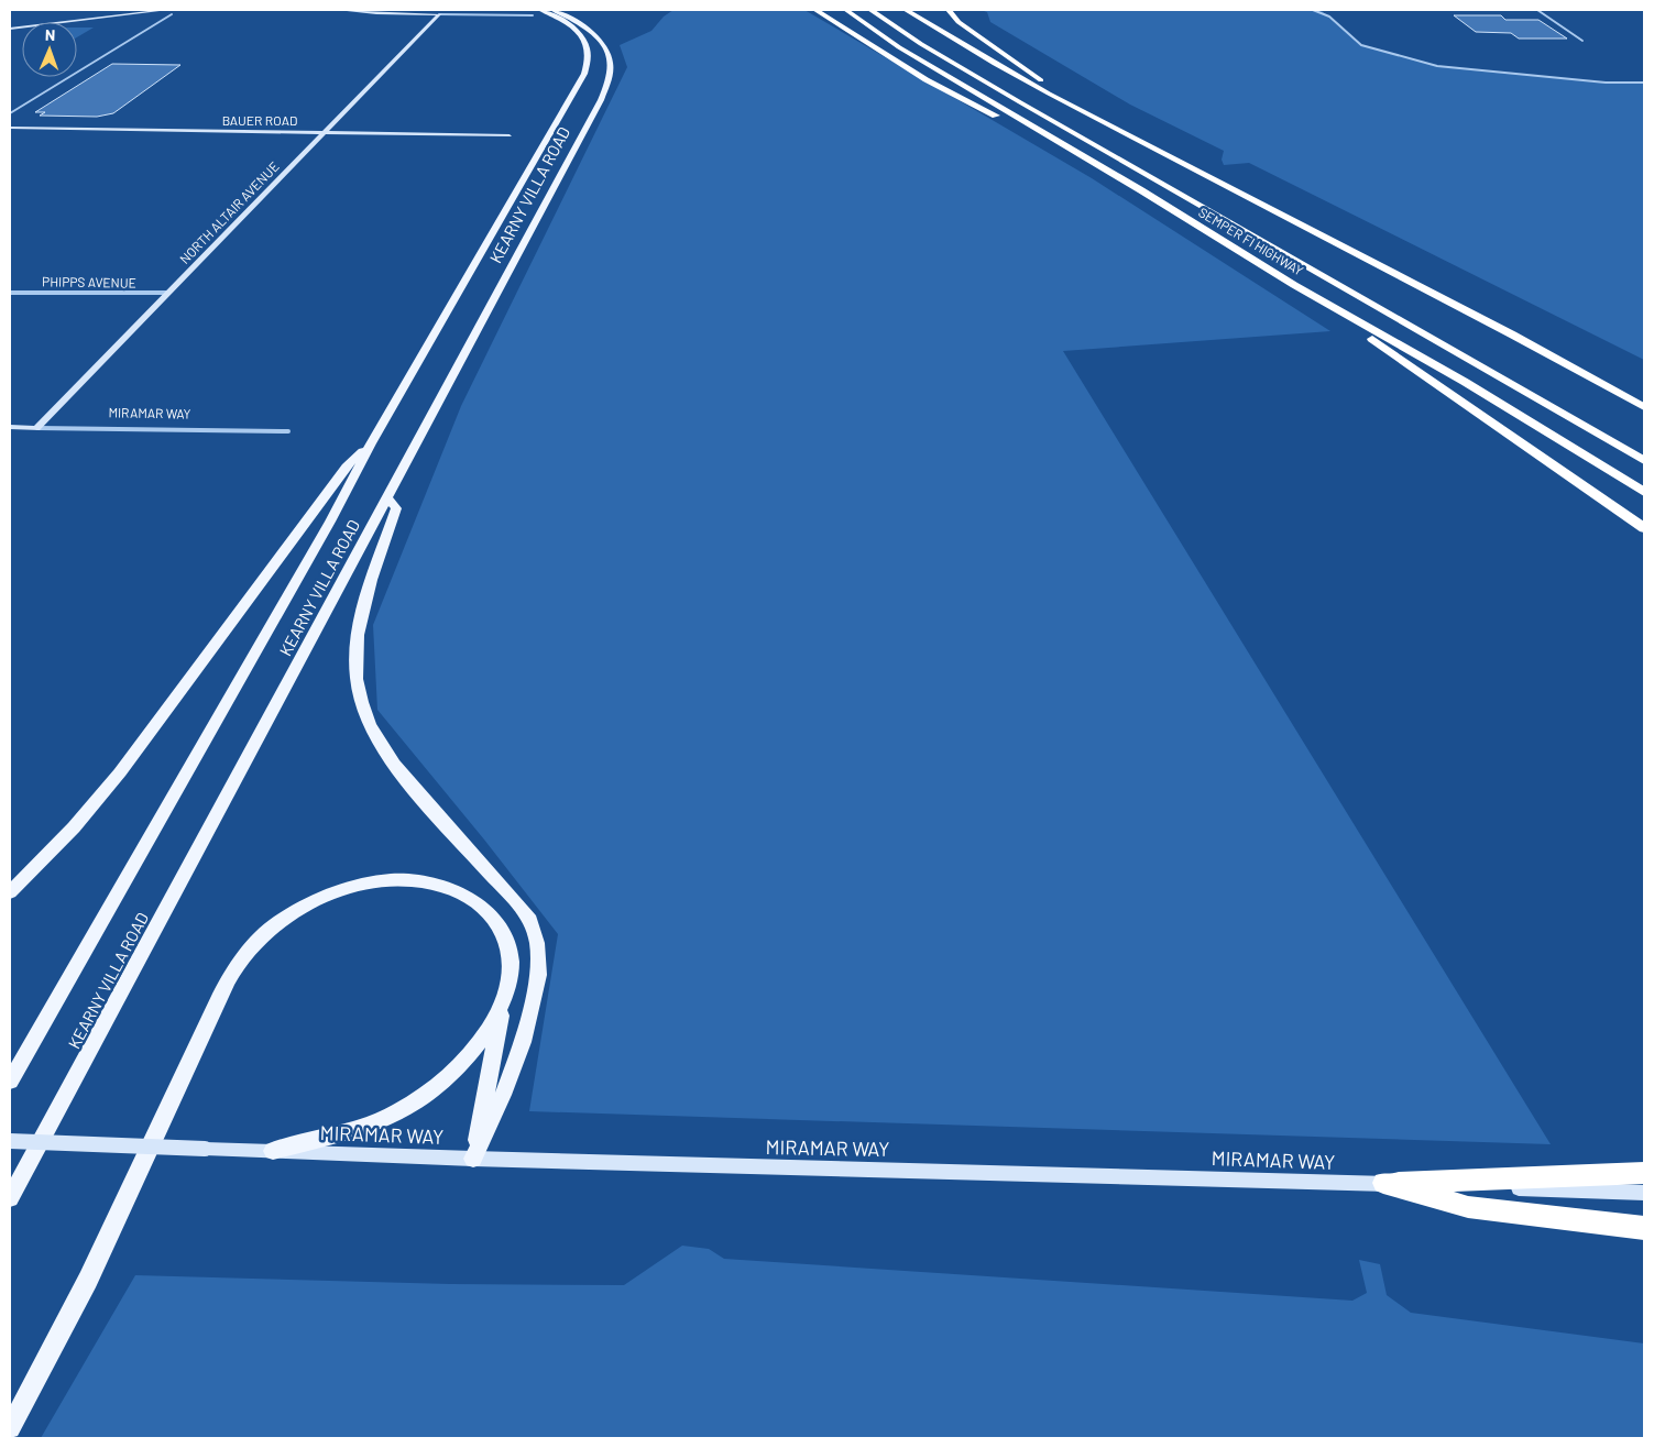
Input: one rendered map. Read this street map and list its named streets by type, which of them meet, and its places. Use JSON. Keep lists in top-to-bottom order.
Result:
{
  "streets": {
    "highway": ["SEMPER FI HIGHWAY"],
    "main road": ["KEARNY VILLA ROAD"],
    "street": [
      "BAUER ROAD",
      "NORTH ALTAIR AVENUE",
      "PHIPPS AVENUE",
      "MIRAMAR WAY"
    ]
  },
  "crossings": [
    ["BAUER ROAD", "NORTH ALTAIR AVENUE"],
    ["NORTH ALTAIR AVENUE", "PHIPPS AVENUE"],
    ["NORTH ALTAIR AVENUE", "MIRAMAR WAY"]
  ],
  "north": "top"
}
